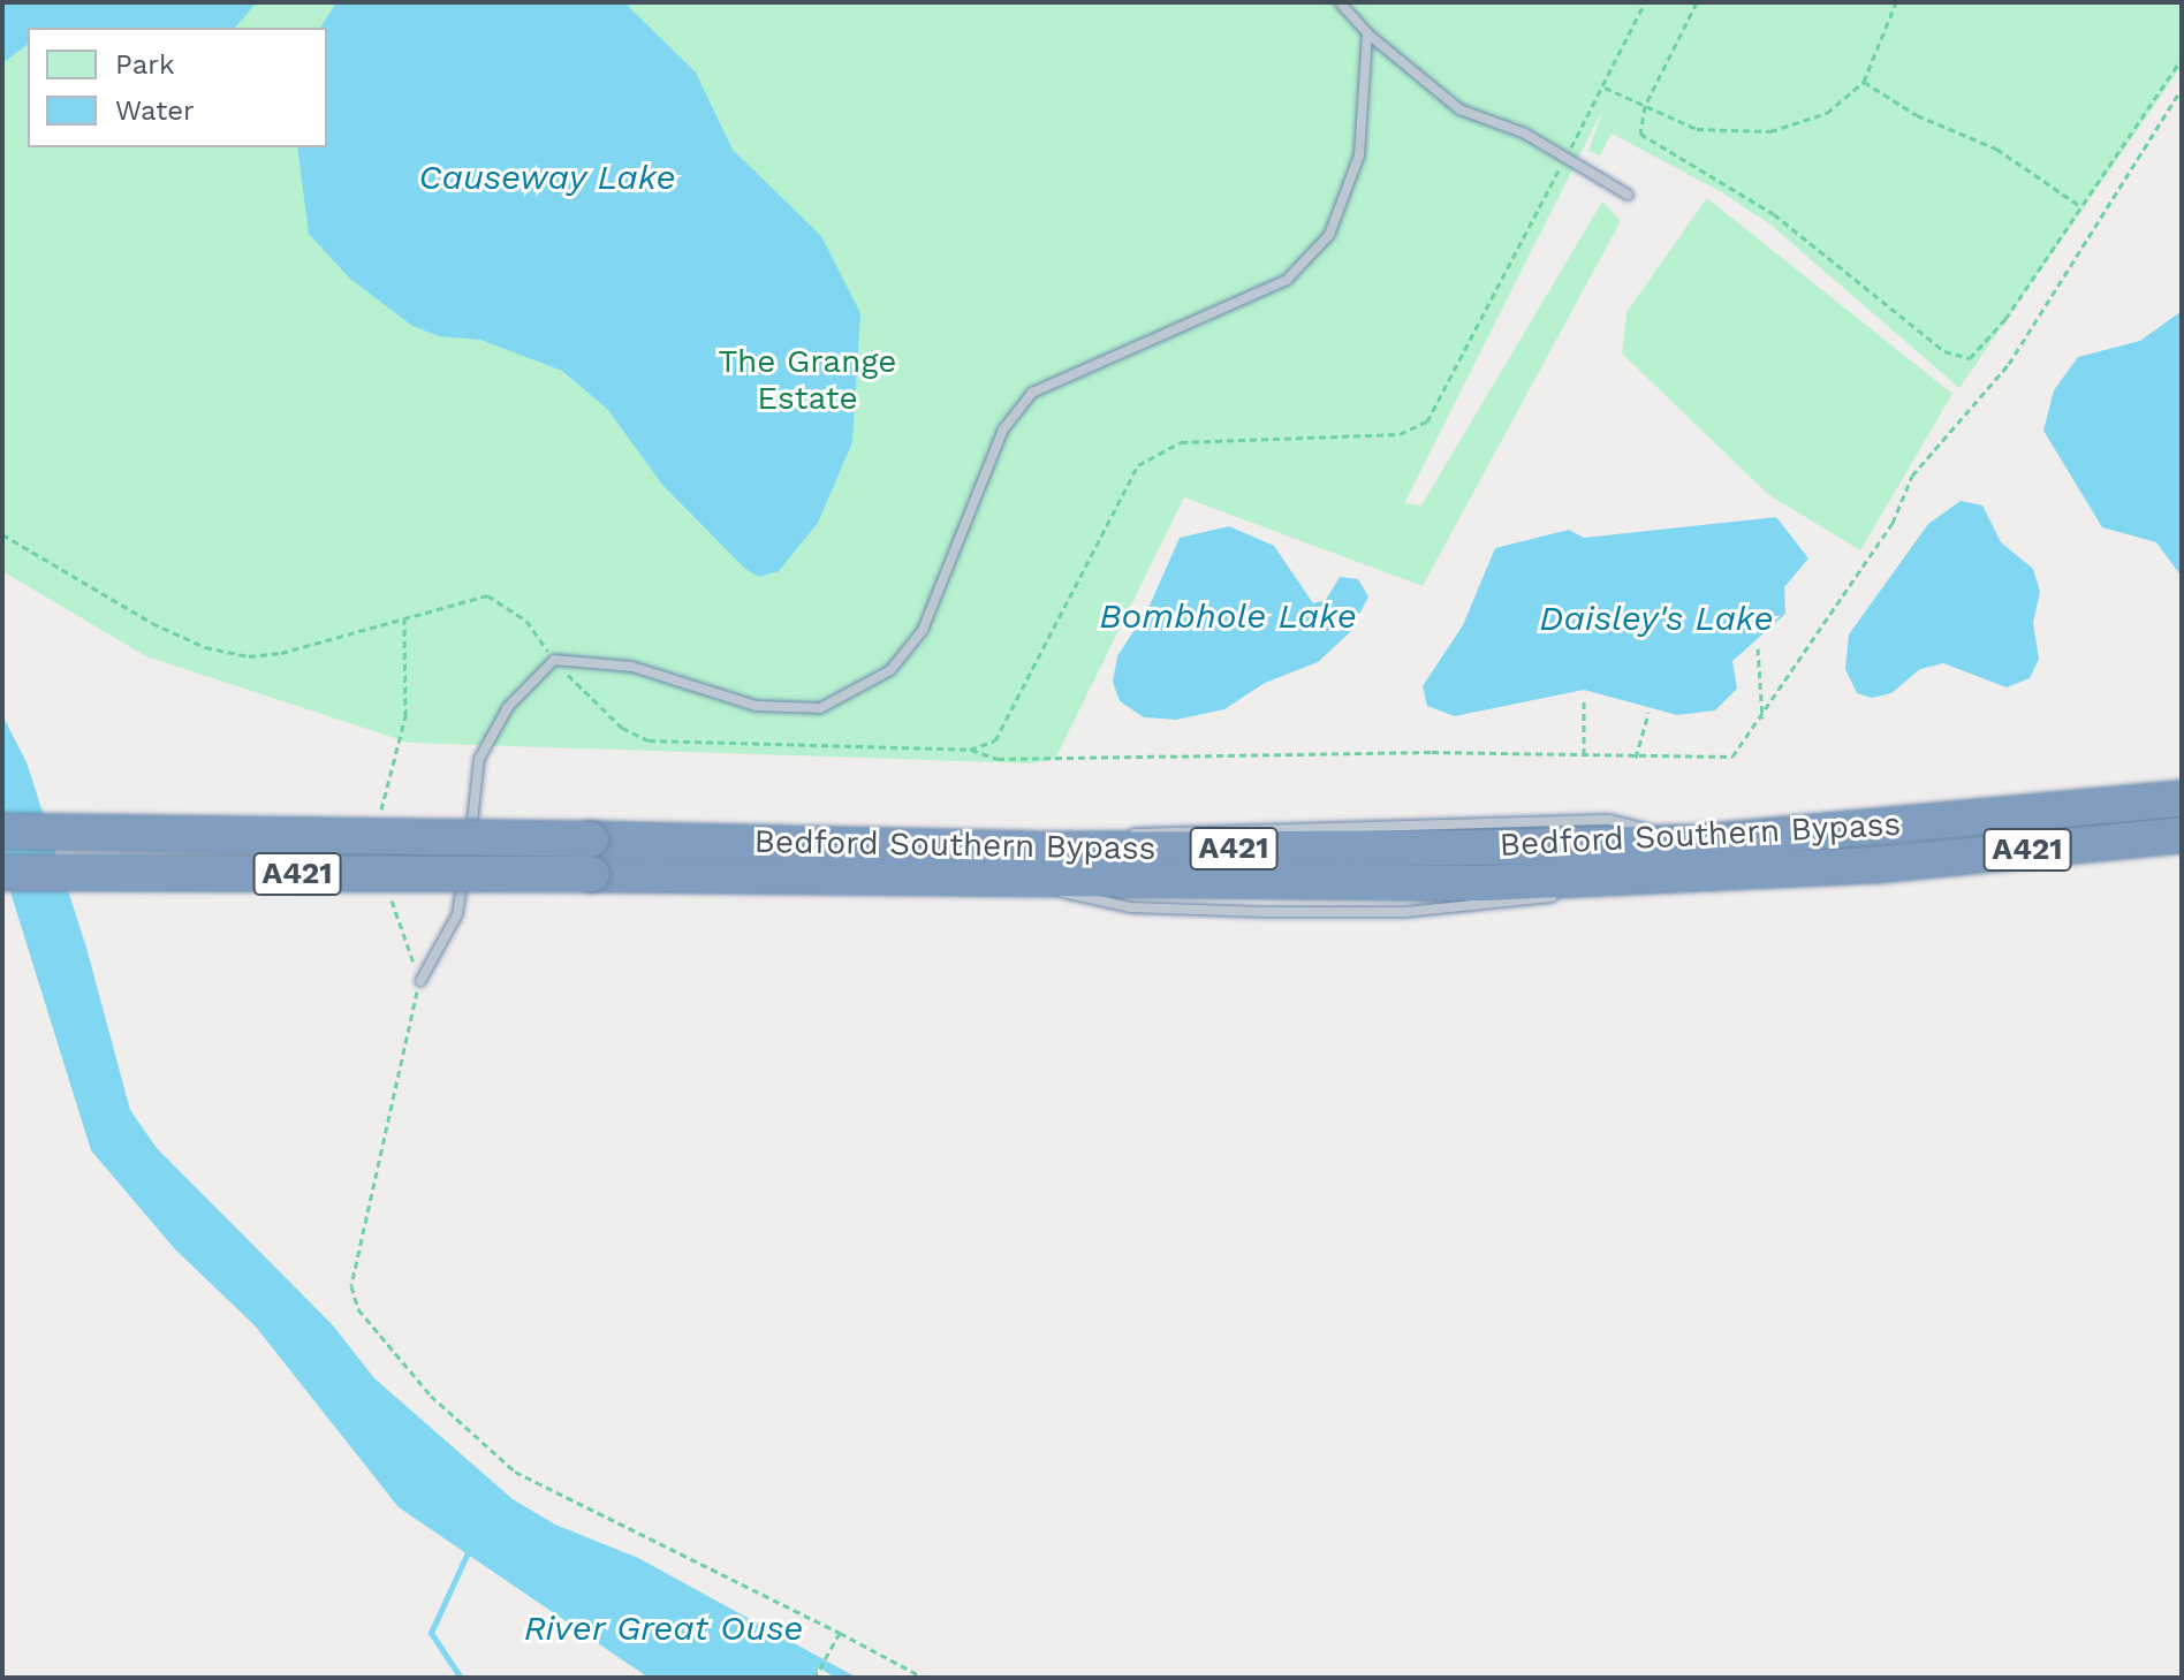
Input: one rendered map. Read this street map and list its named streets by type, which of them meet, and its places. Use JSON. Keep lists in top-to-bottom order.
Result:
{
  "streets": {
    "highway": ["Bedford Southern Bypass", "A421"]
  },
  "water": [
    "Causeway Lake",
    "Bombhole Lake",
    "Daisley's Lake",
    "River Great Ouse"
  ],
  "parks": ["The Grange Estate"],
  "legend": ["Park", "Water"]
}
